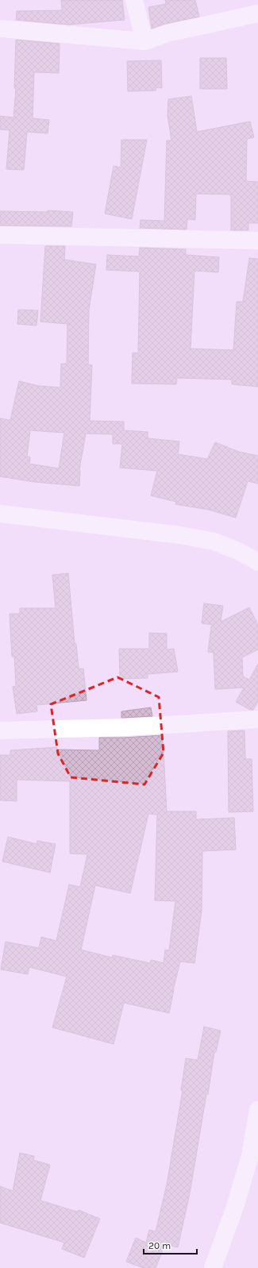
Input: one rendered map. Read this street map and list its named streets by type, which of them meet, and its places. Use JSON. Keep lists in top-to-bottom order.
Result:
{
  "scale_bar": "20 m"
}
